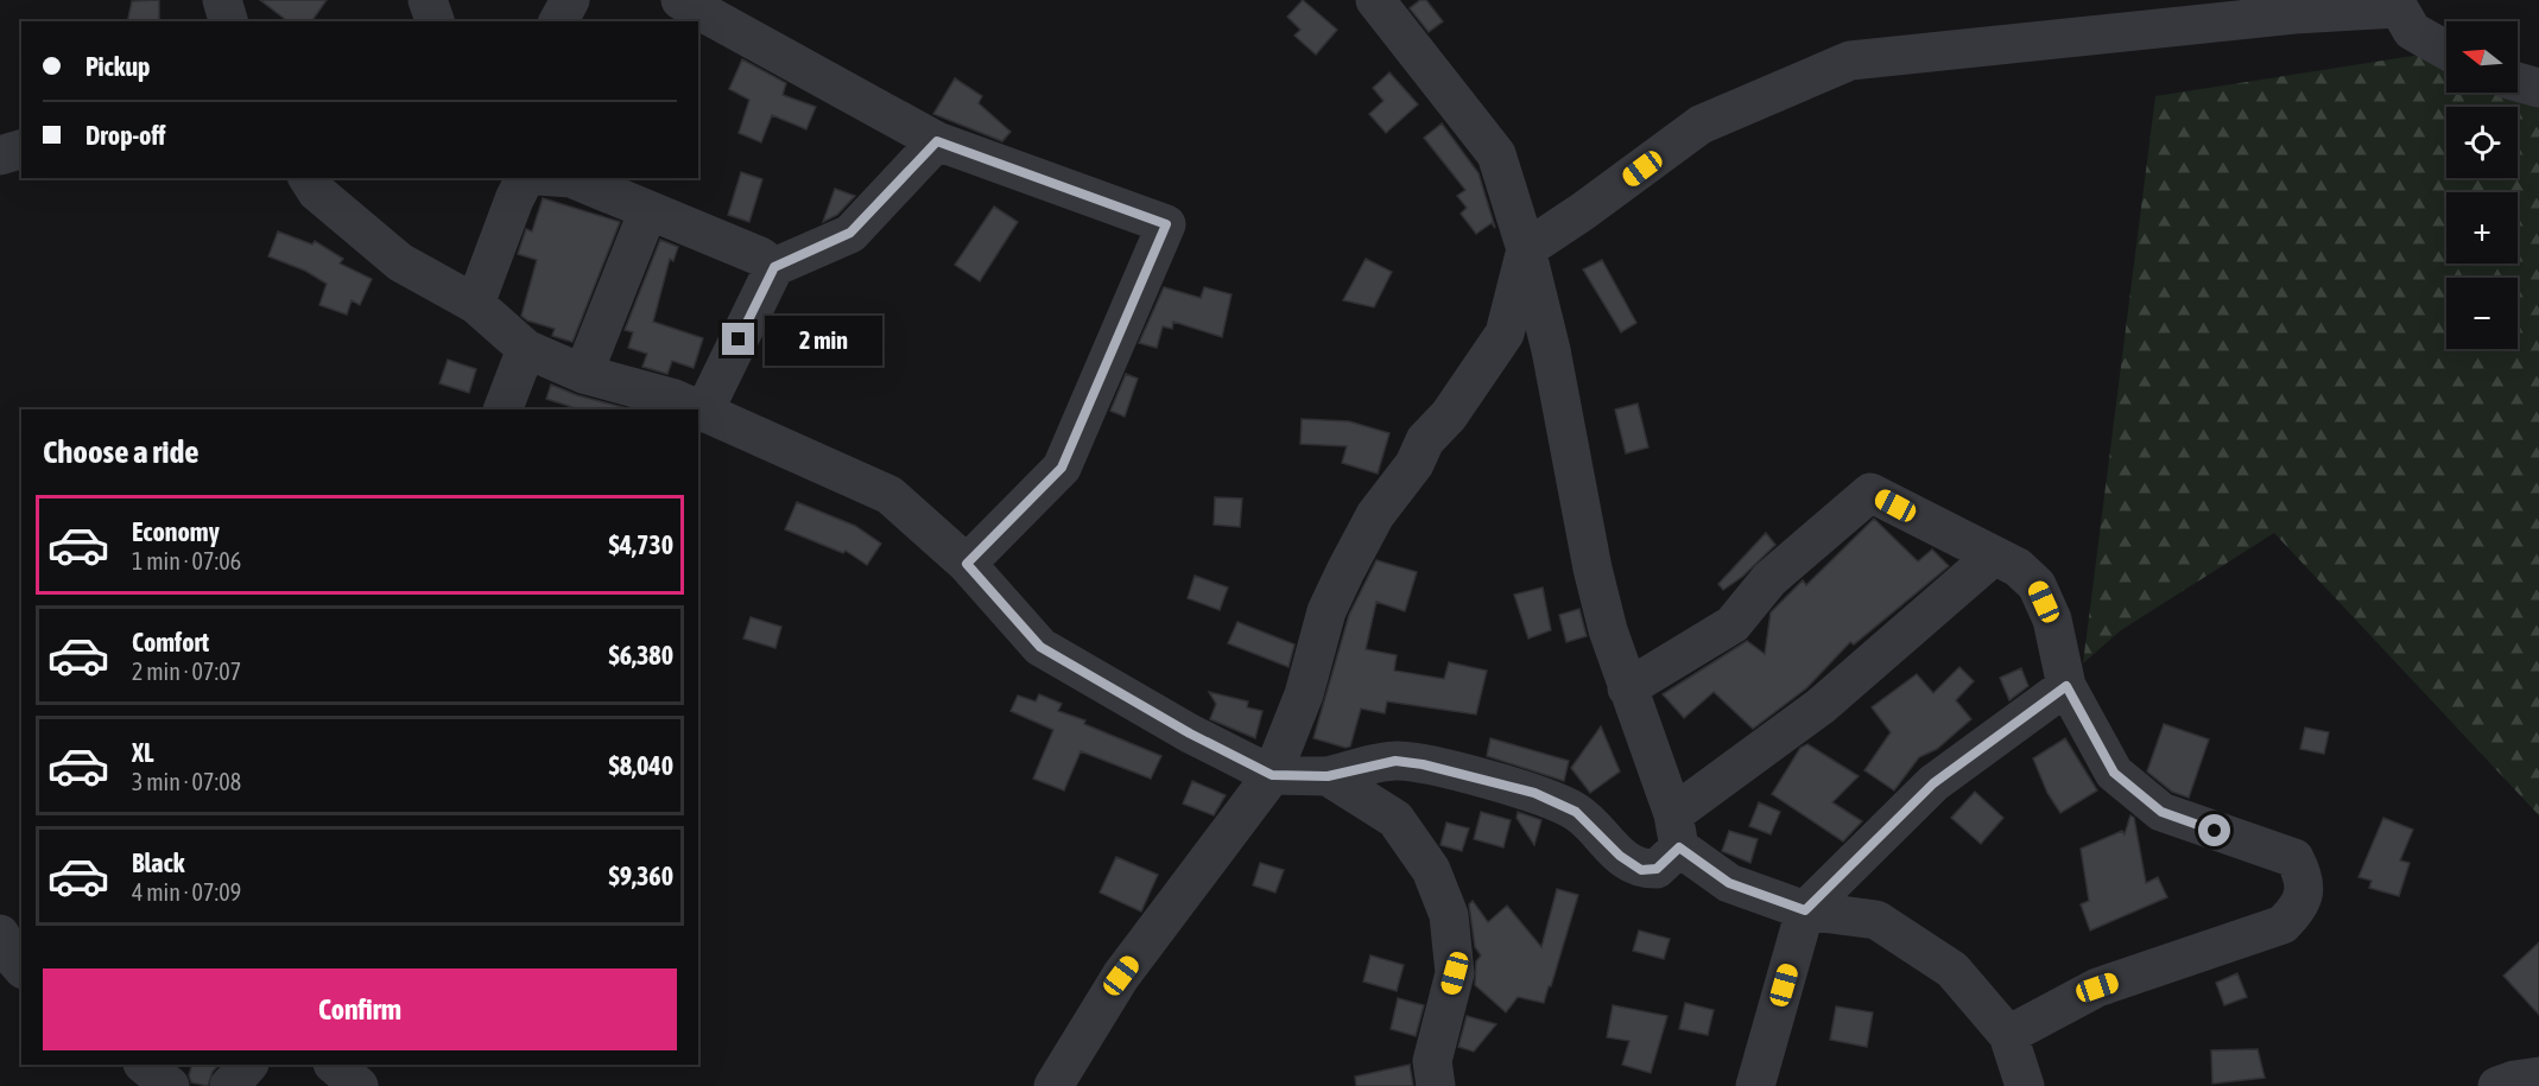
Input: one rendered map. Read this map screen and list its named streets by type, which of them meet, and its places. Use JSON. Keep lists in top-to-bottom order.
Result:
{
  "north": "left",
  "page": {
    "map_buttons": ["+", "−"],
    "banner": ["Pickup", "Drop-off"],
    "bubble": "2 min",
    "heading": "Choose a ride",
    "list": [
      {
        "name": "Economy",
        "note": "1 min · 07:06",
        "value": "$4,730"
      },
      {
        "name": "Comfort",
        "note": "2 min · 07:07",
        "value": "$6,380"
      },
      {
        "name": "XL",
        "note": "3 min · 07:08",
        "value": "$8,040"
      },
      {
        "name": "Black",
        "note": "4 min · 07:09",
        "value": "$9,360"
      }
    ],
    "buttons": "Confirm"
  }
}
